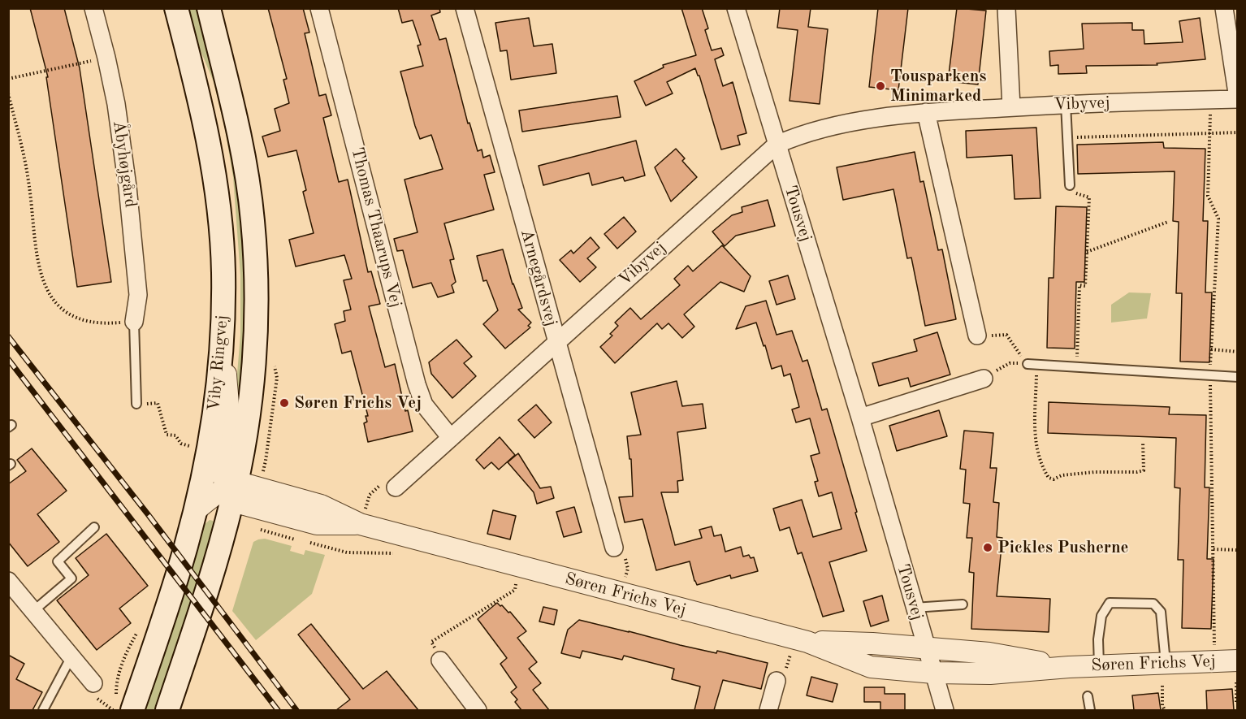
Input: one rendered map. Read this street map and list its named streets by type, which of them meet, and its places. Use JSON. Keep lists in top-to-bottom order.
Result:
{
  "streets": {
    "main road": ["Viby Ringvej"],
    "street": [
      "Vibyvej",
      "Åbyhøjgård",
      "Tousvej",
      "Thomas Thaarups Vej",
      "Arnegårdsvej",
      "Søren Frichs Vej"
    ]
  },
  "crossings": [
    ["Vibyvej", "Tousvej"],
    ["Vibyvej", "Thomas Thaarups Vej"],
    ["Vibyvej", "Arnegårdsvej"],
    ["Tousvej", "Søren Frichs Vej"],
    ["Viby Ringvej", "Søren Frichs Vej"]
  ],
  "places": ["Tousparkens Minimarked", "Søren Frichs Vej", "Pickles Pusherne"]
}
